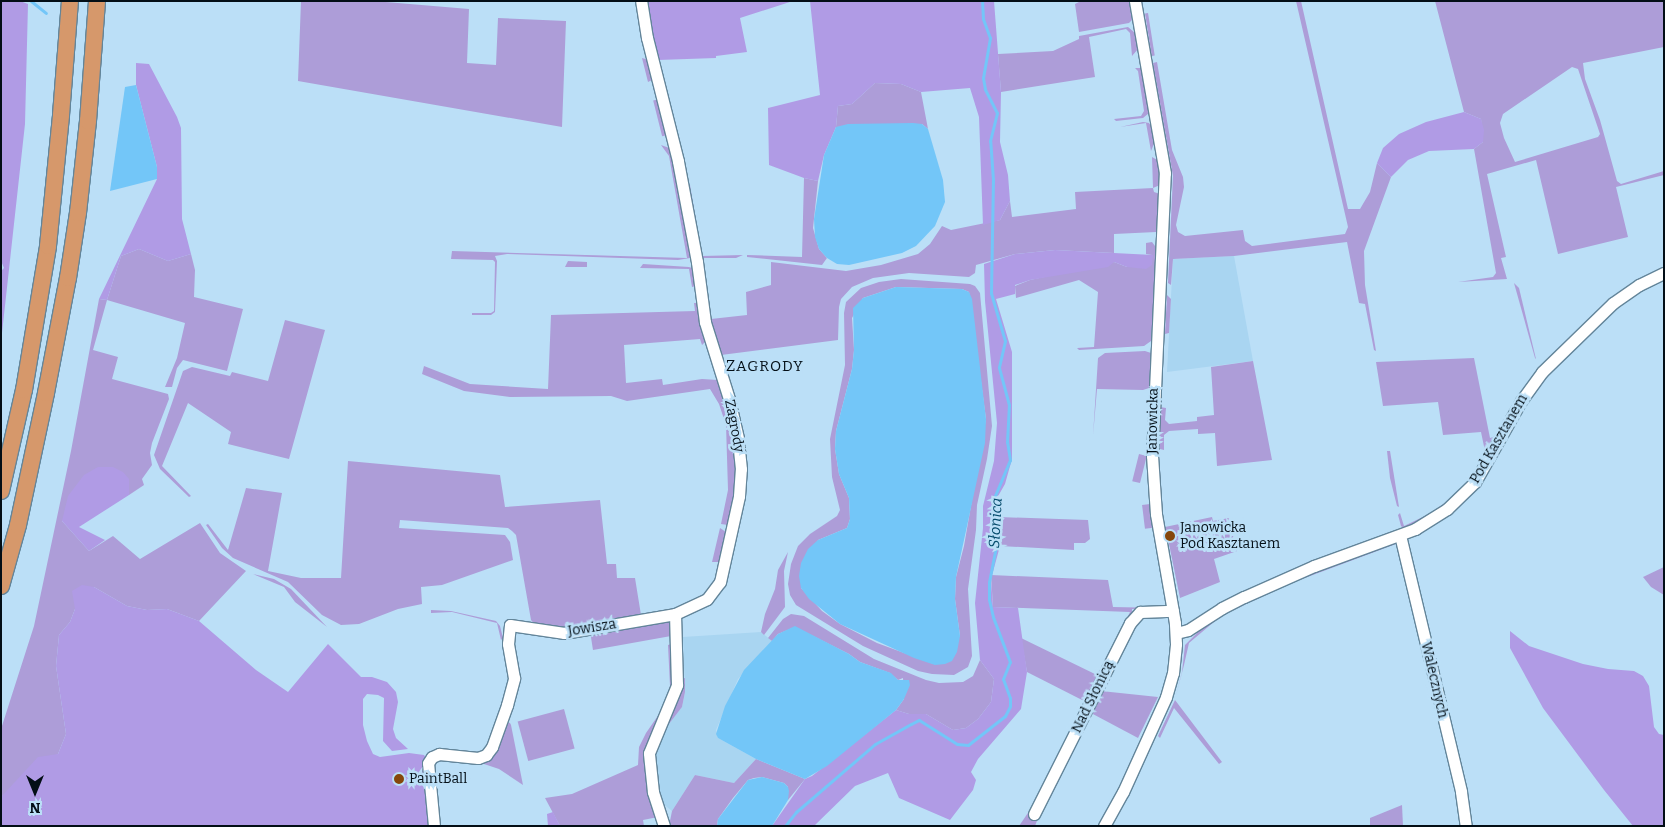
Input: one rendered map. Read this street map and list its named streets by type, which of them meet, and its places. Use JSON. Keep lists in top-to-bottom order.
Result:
{
  "streets": {
    "street": [
      "Janowicka",
      "Zagrody",
      "Pod Kasztanem",
      "Jowisza",
      "Walecznych",
      "Nad Słonicą"
    ]
  },
  "crossings": [
    ["Janowicka", "Pod Kasztanem"],
    ["Janowicka", "Nad Słonicą"],
    ["Zagrody", "Jowisza"],
    ["Pod Kasztanem", "Walecznych"]
  ],
  "districts": ["ZAGRODY"],
  "water": ["Słonica"],
  "places": ["Janowicka Pod Kasztanem", "PaintBall"],
  "north": "bottom"
}
